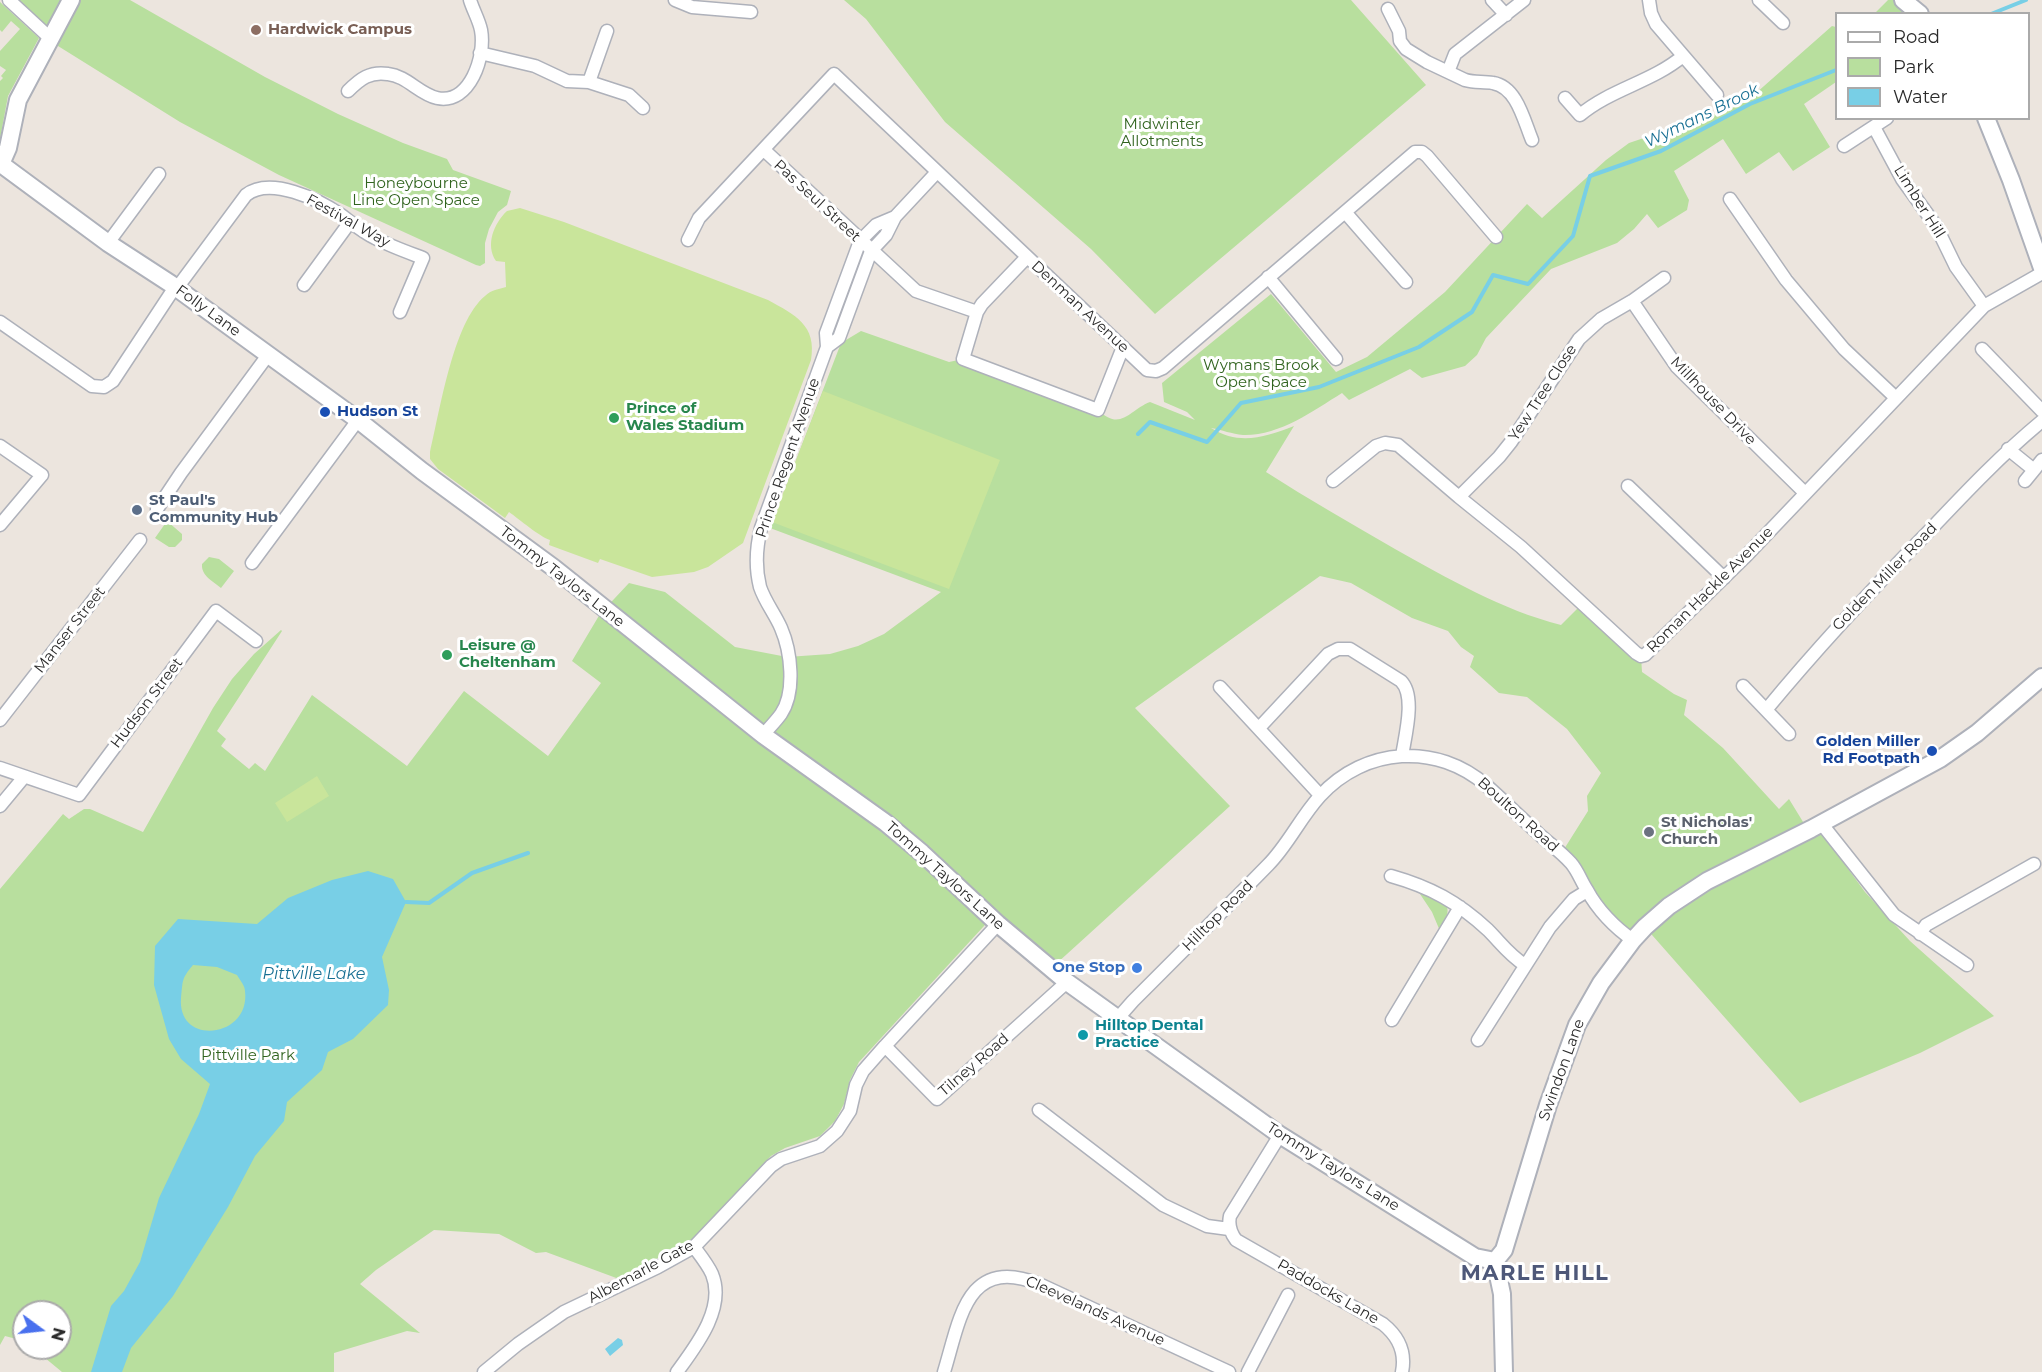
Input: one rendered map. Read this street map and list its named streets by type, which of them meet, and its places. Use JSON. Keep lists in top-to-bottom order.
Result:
{
  "streets": {
    "street": [
      "Pas Seul Street",
      "Limber Hill",
      "Festival Way",
      "Denman Avenue",
      "Folly Lane",
      "Yew Tree Close",
      "Millhouse Drive",
      "Prince Regent Avenue",
      "Tommy Taylors Lane",
      "Golden Miller Road",
      "Roman Hackle Avenue",
      "Manser Street",
      "Hudson Street",
      "Boulton Road",
      "Hilltop Road",
      "Tilney Road",
      "Swindon Lane",
      "Albemarle Gate",
      "Paddocks Lane",
      "Cleevelands Avenue"
    ]
  },
  "crossings": [
    ["Pas Seul Street", "Denman Avenue"],
    ["Pas Seul Street", "Prince Regent Avenue"],
    ["Limber Hill", "Roman Hackle Avenue"],
    ["Festival Way", "Folly Lane"],
    ["Denman Avenue", "Prince Regent Avenue"],
    ["Folly Lane", "Tommy Taylors Lane"],
    ["Yew Tree Close", "Millhouse Drive"],
    ["Yew Tree Close", "Roman Hackle Avenue"],
    ["Millhouse Drive", "Roman Hackle Avenue"],
    ["Prince Regent Avenue", "Tommy Taylors Lane"],
    ["Tommy Taylors Lane", "Hilltop Road"],
    ["Tommy Taylors Lane", "Tilney Road"],
    ["Tommy Taylors Lane", "Swindon Lane"],
    ["Tommy Taylors Lane", "Albemarle Gate"],
    ["Boulton Road", "Hilltop Road"],
    ["Boulton Road", "Swindon Lane"],
    ["Tilney Road", "Albemarle Gate"]
  ],
  "districts": ["MARLE HILL"],
  "water": ["Wymans Brook", "Pittville Lake"],
  "parks": [
    "Midwinter Allotments",
    "Honeybourne Line Open Space",
    "Wymans Brook Open Space",
    "Pittville Park"
  ],
  "places": [
    "Hardwick Campus",
    "Hudson St",
    "Prince of Wales Stadium",
    "St Paul's Community Hub",
    "Leisure @ Cheltenham",
    "Golden Miller Rd Footpath",
    "St Nicholas' Church",
    "One Stop",
    "Hilltop Dental Practice"
  ],
  "legend": ["Road", "Park", "Water"],
  "north": "right"
}
